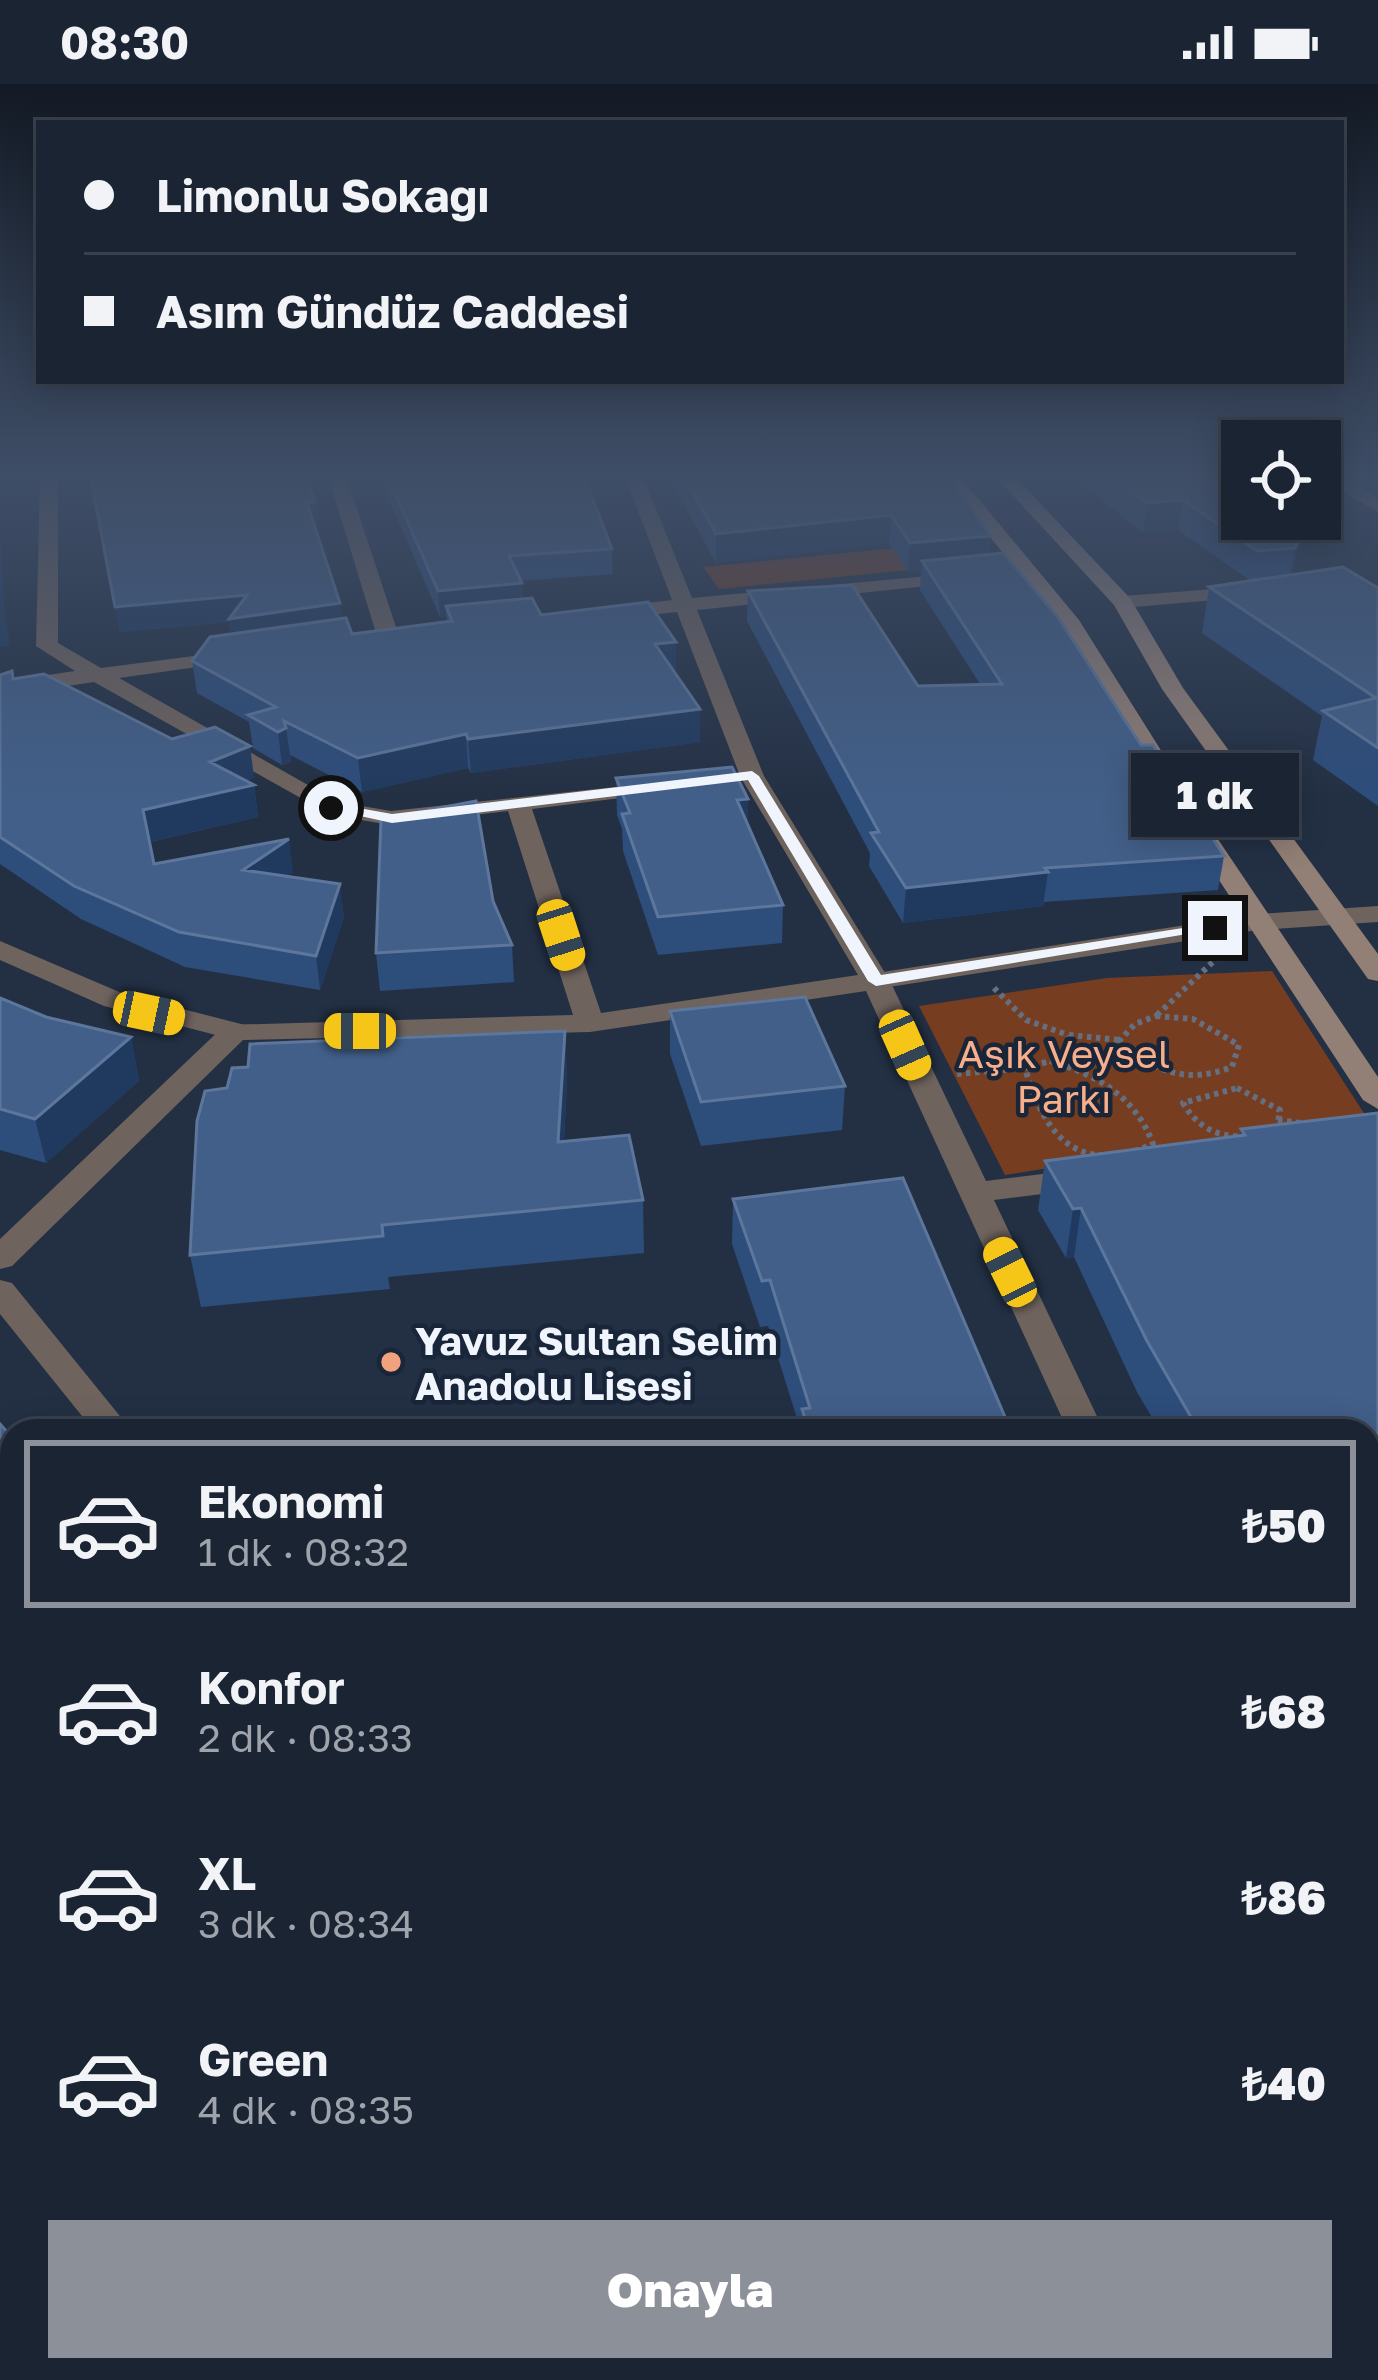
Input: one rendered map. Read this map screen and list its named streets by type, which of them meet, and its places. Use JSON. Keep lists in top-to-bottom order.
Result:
{
  "parks": ["Aşık Veysel Parkı"],
  "places": ["Yavuz Sultan Selim Anadolu Lisesi"],
  "page": {
    "status": "08:30",
    "banner": ["Limonlu Sokağı", "Asım Gündüz Caddesi"],
    "bubble": "1 dk",
    "list": [
      {
        "name": "Ekonomi",
        "note": "1 dk · 08:32",
        "value": "₺50"
      },
      {
        "name": "Konfor",
        "note": "2 dk · 08:33",
        "value": "₺68"
      },
      {
        "name": "XL",
        "note": "3 dk · 08:34",
        "value": "₺86"
      },
      {
        "name": "Green",
        "note": "4 dk · 08:35",
        "value": "₺40"
      }
    ],
    "buttons": "Onayla"
  }
}
